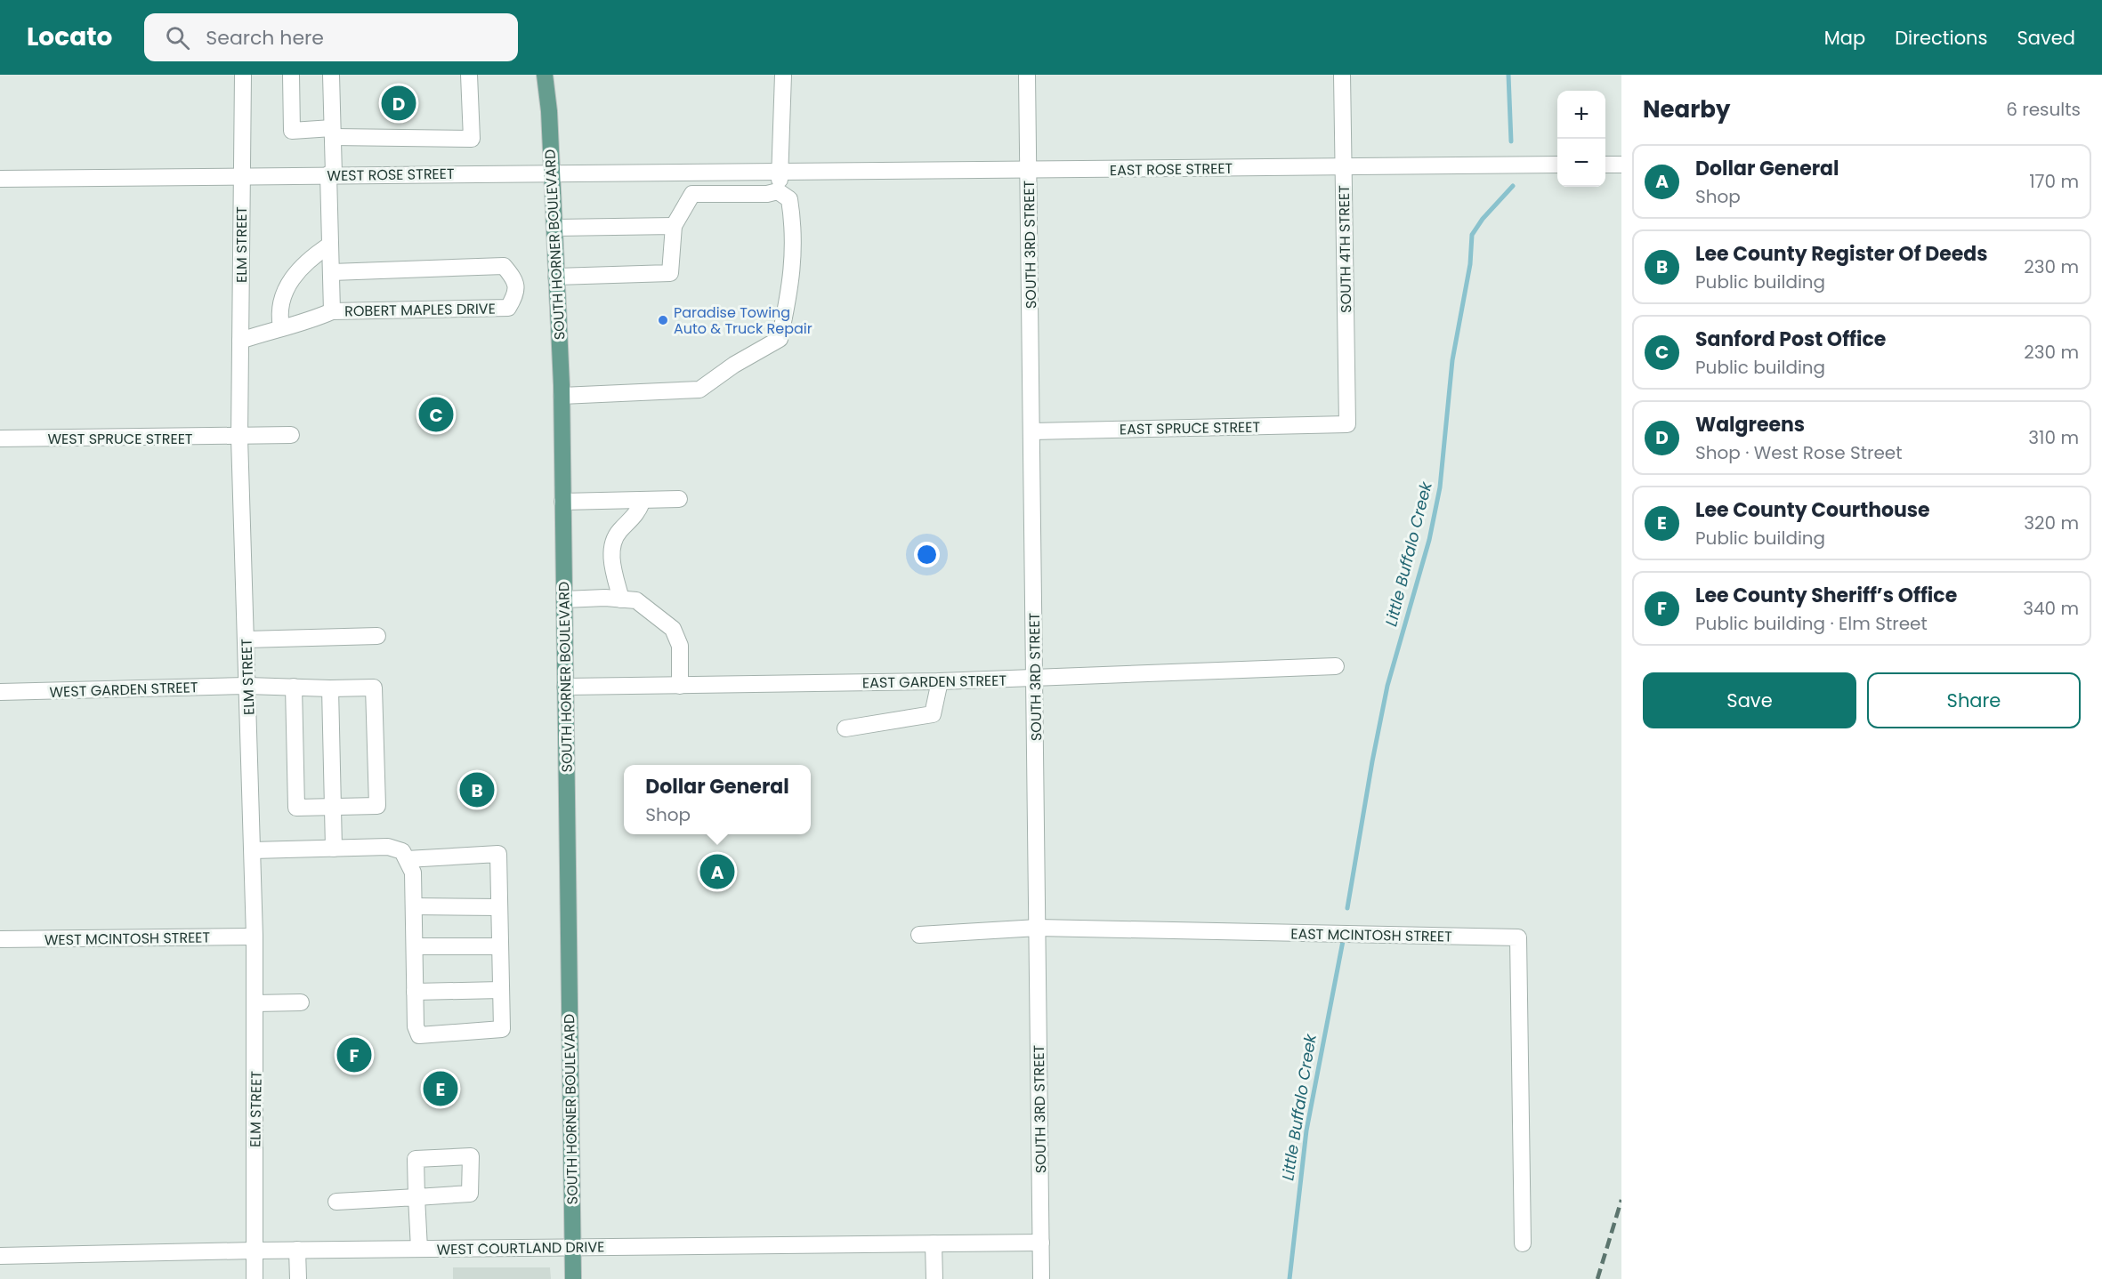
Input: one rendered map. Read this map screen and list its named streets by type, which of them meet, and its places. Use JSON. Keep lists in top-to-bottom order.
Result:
{
  "streets": {
    "main road": ["SOUTH HORNER BOULEVARD"],
    "street": [
      "EAST ROSE STREET",
      "WEST ROSE STREET",
      "ELM STREET",
      "SOUTH 3RD STREET",
      "SOUTH 4TH STREET",
      "ROBERT MAPLES DRIVE",
      "EAST SPRUCE STREET",
      "WEST SPRUCE STREET",
      "EAST GARDEN STREET",
      "WEST GARDEN STREET",
      "EAST MCINTOSH STREET",
      "WEST MCINTOSH STREET",
      "WEST COURTLAND DRIVE"
    ]
  },
  "crossings": [
    ["EAST ROSE STREET", "WEST ROSE STREET"],
    ["EAST ROSE STREET", "SOUTH 3RD STREET"],
    ["EAST ROSE STREET", "SOUTH 4TH STREET"],
    ["WEST ROSE STREET", "ELM STREET"],
    ["WEST ROSE STREET", "SOUTH HORNER BOULEVARD"],
    ["ELM STREET", "ROBERT MAPLES DRIVE"],
    ["ELM STREET", "WEST SPRUCE STREET"],
    ["ELM STREET", "WEST GARDEN STREET"],
    ["ELM STREET", "WEST MCINTOSH STREET"],
    ["ELM STREET", "WEST COURTLAND DRIVE"],
    ["SOUTH HORNER BOULEVARD", "EAST GARDEN STREET"],
    ["SOUTH HORNER BOULEVARD", "WEST COURTLAND DRIVE"],
    ["SOUTH 3RD STREET", "EAST SPRUCE STREET"],
    ["SOUTH 3RD STREET", "EAST GARDEN STREET"],
    ["SOUTH 3RD STREET", "EAST MCINTOSH STREET"],
    ["SOUTH 3RD STREET", "WEST COURTLAND DRIVE"],
    ["SOUTH 4TH STREET", "EAST SPRUCE STREET"]
  ],
  "water": ["Little Buffalo Creek"],
  "places": ["Paradise Towing Auto & Truck Repair"],
  "page": {
    "header": "Locato",
    "search": "Search here",
    "nav": ["Map", "Directions", "Saved"],
    "heading": ["Nearby", "6 results"],
    "pins": [
      "D",
      "C",
      "B",
      "A",
      "F",
      "E"
    ],
    "map_buttons": ["+", "−"],
    "list": [
      {
        "mark": "A",
        "name": "Dollar General",
        "note": "Shop",
        "value": "170 m"
      },
      {
        "mark": "B",
        "name": "Lee County Register Of Deeds",
        "note": "Public building",
        "value": "230 m"
      },
      {
        "mark": "C",
        "name": "Sanford Post Office",
        "note": "Public building",
        "value": "230 m"
      },
      {
        "mark": "D",
        "name": "Walgreens",
        "note": "Shop · West Rose Street",
        "value": "310 m"
      },
      {
        "mark": "E",
        "name": "Lee County Courthouse",
        "note": "Public building",
        "value": "320 m"
      },
      {
        "mark": "F",
        "name": "Lee County Sheriff’s Office",
        "note": "Public building · Elm Street",
        "value": "340 m"
      }
    ],
    "buttons": ["Save", "Share"],
    "popup": ["Dollar General", "Shop"]
  }
}
